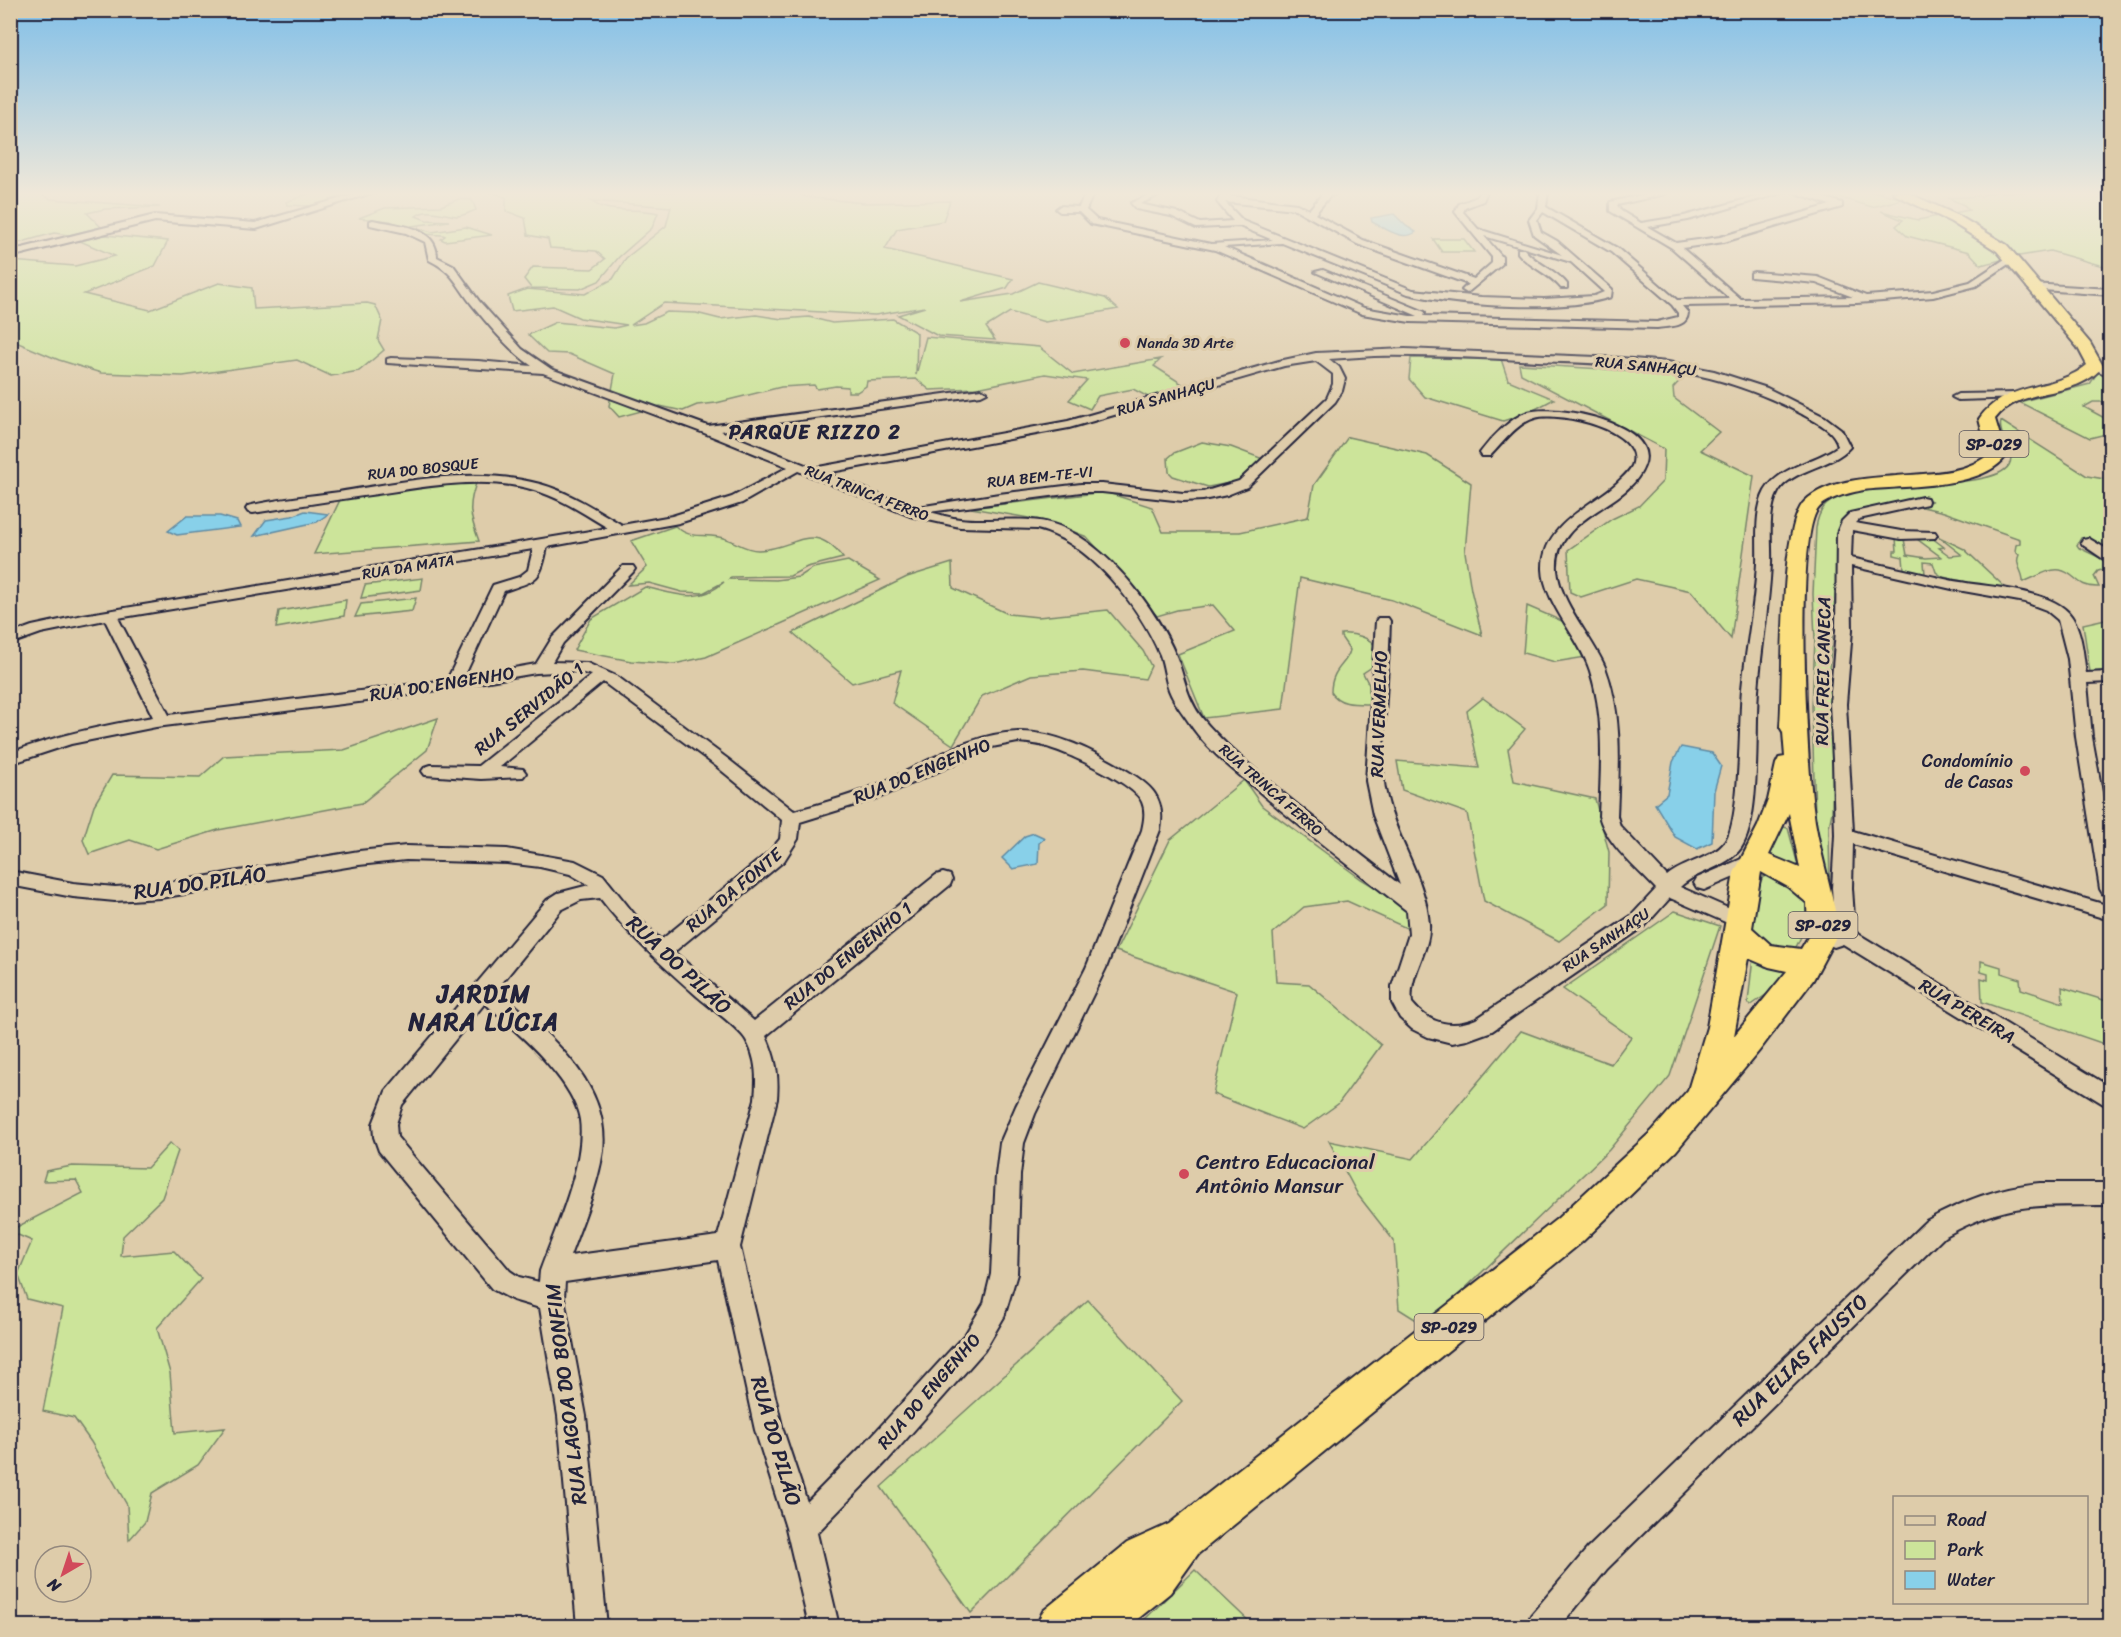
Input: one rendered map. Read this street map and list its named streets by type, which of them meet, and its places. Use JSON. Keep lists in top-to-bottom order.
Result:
{
  "streets": {
    "highway": ["SP-029"],
    "street": [
      "RUA SANHAÇU",
      "RUA DO BOSQUE",
      "RUA BEM-TE-VI",
      "RUA TRINCA FERRO",
      "RUA DA MATA",
      "RUA FREI CANECA",
      "RUA DO ENGENHO",
      "RUA SERVIDÃO 1",
      "RUA VERMELHO",
      "RUA DO PILÃO",
      "RUA DA FONTE",
      "RUA DO ENGENHO 1",
      "RUA PEREIRA",
      "RUA ELIAS FAUSTO",
      "RUA LAGOA DO BONFIM"
    ]
  },
  "crossings": [
    ["RUA SANHAÇU", "RUA BEM-TE-VI"],
    ["RUA SANHAÇU", "RUA TRINCA FERRO"],
    ["RUA SANHAÇU", "RUA VERMELHO"],
    ["SP-029", "RUA FREI CANECA"],
    ["SP-029", "RUA PEREIRA"],
    ["RUA DO BOSQUE", "RUA DA MATA"],
    ["RUA BEM-TE-VI", "RUA TRINCA FERRO"],
    ["RUA TRINCA FERRO", "RUA DA MATA"],
    ["RUA TRINCA FERRO", "RUA VERMELHO"],
    ["RUA FREI CANECA", "RUA PEREIRA"],
    ["RUA DO ENGENHO", "RUA SERVIDÃO 1"],
    ["RUA DO ENGENHO", "RUA DO PILÃO"],
    ["RUA DO ENGENHO", "RUA DA FONTE"],
    ["RUA DO PILÃO", "RUA DA FONTE"],
    ["RUA DO PILÃO", "RUA DO ENGENHO 1"]
  ],
  "districts": ["PARQUE RIZZO 2", "JARDIM NARA LÚCIA"],
  "places": ["Nanda 3D Arte", "Condomínio de Casas", "Centro Educacional Antônio Mansur"],
  "legend": ["Road", "Park", "Water"],
  "north": "bottom left"
}
